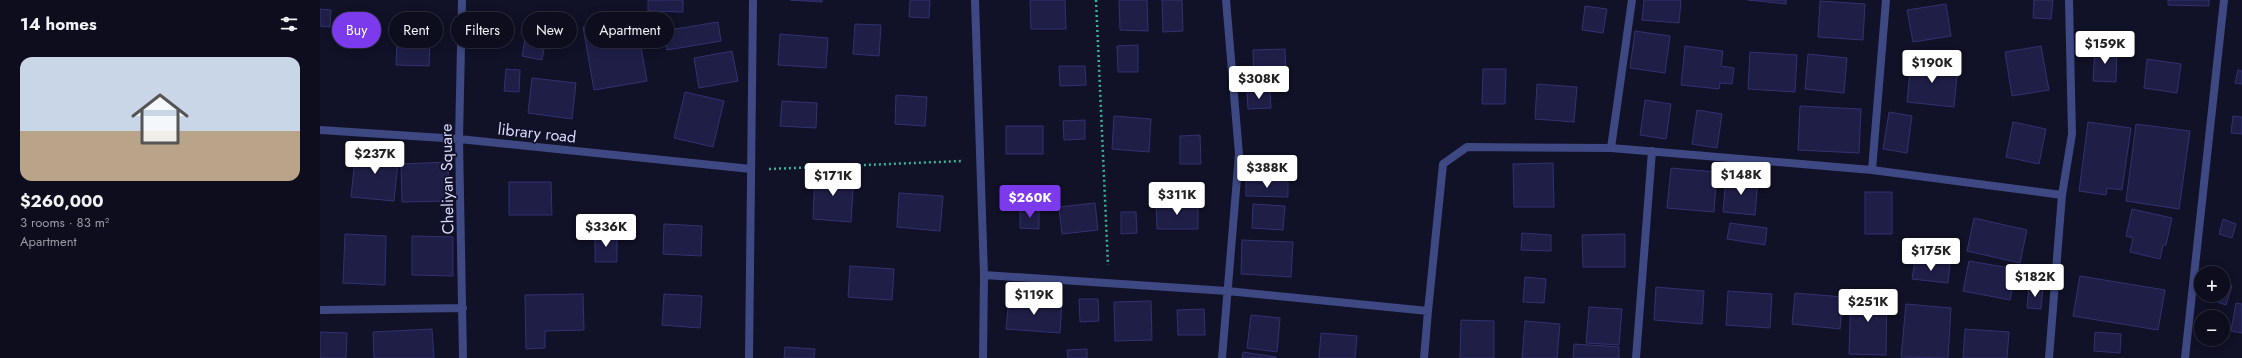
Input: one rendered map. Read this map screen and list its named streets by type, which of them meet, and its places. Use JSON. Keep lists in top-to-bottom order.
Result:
{
  "streets": {
    "street": ["library road", "Cheliyan Square"]
  },
  "crossings": [
    ["library road", "Cheliyan Square"]
  ],
  "page": {
    "heading": "14 homes",
    "chip": [
      "Buy",
      "Rent",
      "Filters",
      "New",
      "Apartment"
    ],
    "price": [
      "$159K",
      "$190K",
      "$308K",
      "$237K",
      "$388K",
      "$148K",
      "$171K",
      "$311K",
      "$260K",
      "$336K",
      "$175K",
      "$182K",
      "$119K",
      "$251K"
    ],
    "list": [
      {
        "name": "$260,000",
        "note": "3 rooms · 83 m² · Apartment"
      }
    ],
    "map_buttons": ["+", "−"]
  }
}
